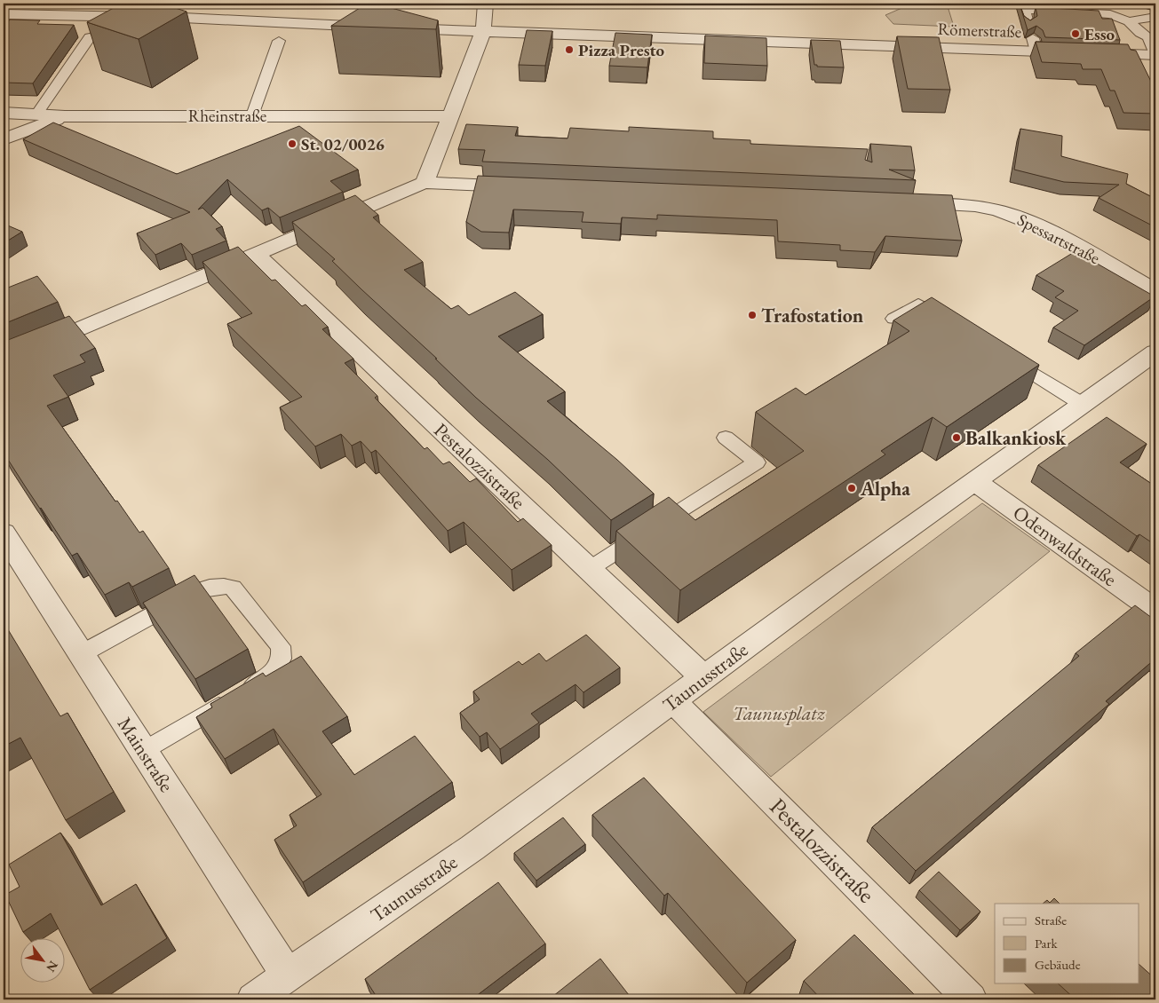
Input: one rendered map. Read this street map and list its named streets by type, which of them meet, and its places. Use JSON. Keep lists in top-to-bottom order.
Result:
{
  "streets": {
    "street": [
      "Römerstraße",
      "Rheinstraße",
      "Spessartstraße",
      "Pestalozzistraße",
      "Odenwaldstraße",
      "Taunusstraße",
      "Mainstraße"
    ]
  },
  "crossings": [
    ["Pestalozzistraße", "Taunusstraße"],
    ["Odenwaldstraße", "Taunusstraße"],
    ["Taunusstraße", "Mainstraße"]
  ],
  "parks": ["Taunusplatz"],
  "places": [
    "Esso",
    "Pizza Presto",
    "St. 02/0026",
    "Trafostation",
    "Balkankiosk",
    "Alpha"
  ],
  "legend": ["Straße", "Park", "Gebäude"],
  "north": "bottom right"
}
